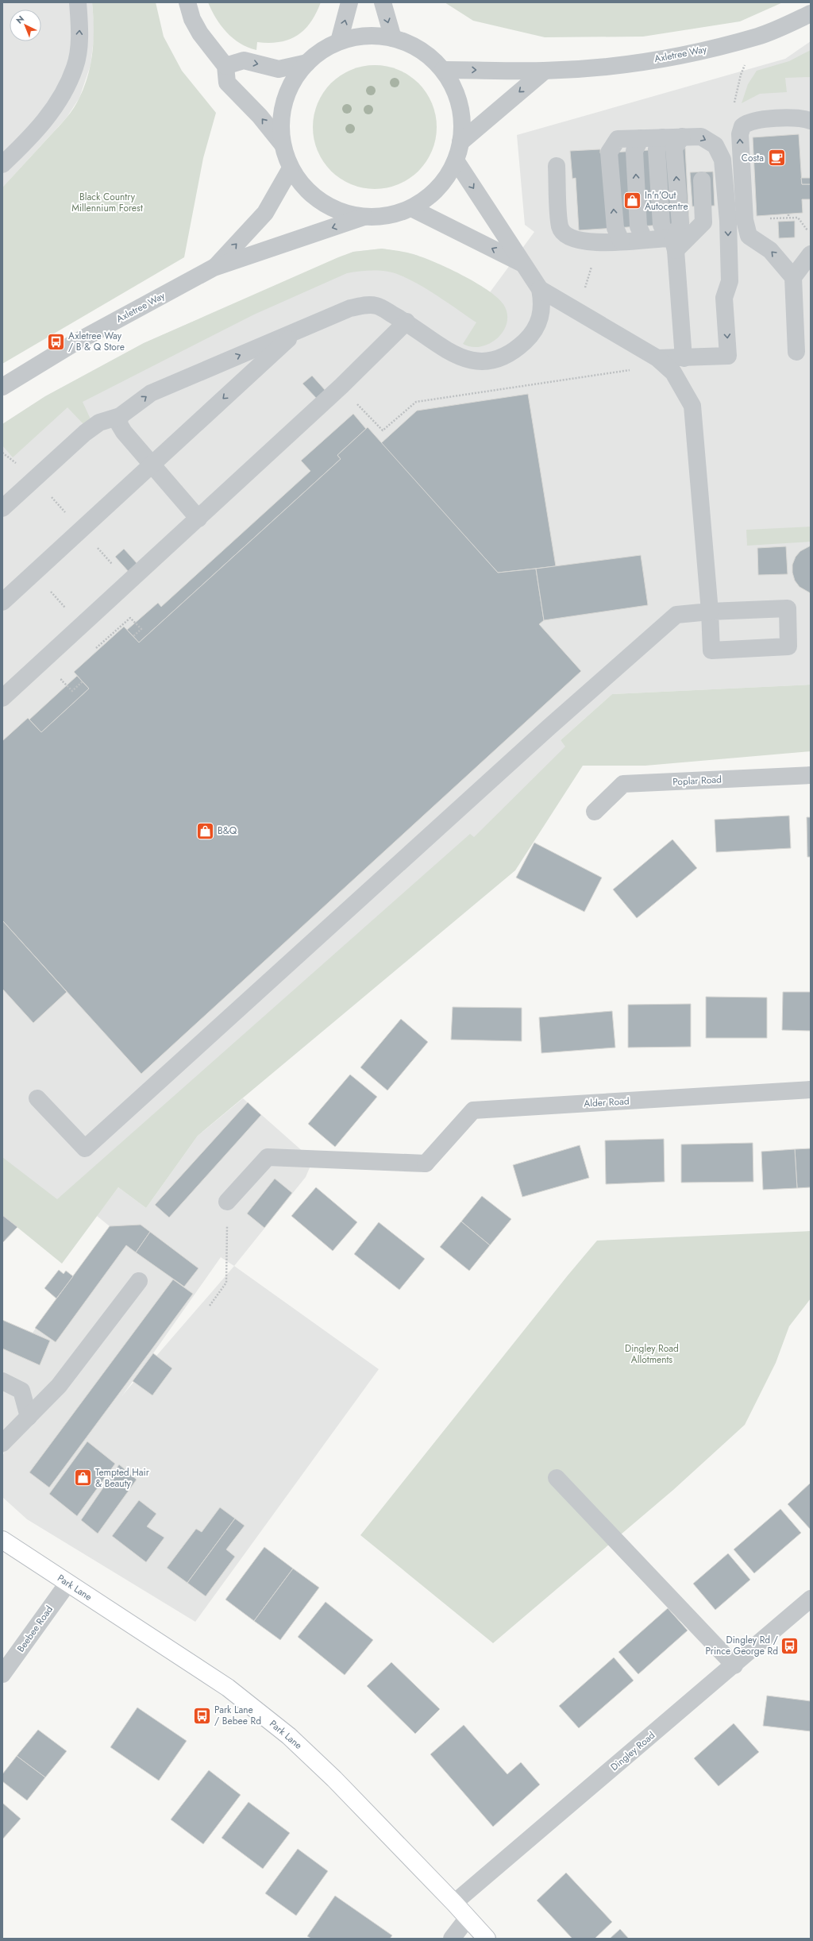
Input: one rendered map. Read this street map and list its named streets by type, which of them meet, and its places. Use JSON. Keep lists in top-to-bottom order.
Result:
{
  "streets": {
    "main road": ["Park Lane"],
    "street": [
      "Axletree Way",
      "Poplar Road",
      "Alder Road",
      "Beebee Road",
      "Dingley Road"
    ]
  },
  "crossings": [
    ["Park Lane", "Beebee Road"],
    ["Park Lane", "Dingley Road"]
  ],
  "parks": ["Black Country Millennium Forest", "Dingley Road Allotments"],
  "places": {
    "cafe": ["Costa"],
    "shop": ["In'n'Out Autocentre", "B&Q", "Tempted Hair & Beauty"],
    "bus stop": ["Axletree Way / B & Q Store", "Dingley Rd / Prince George Rd", "Park Lane / Bebee Rd"]
  },
  "north": "top left"
}
